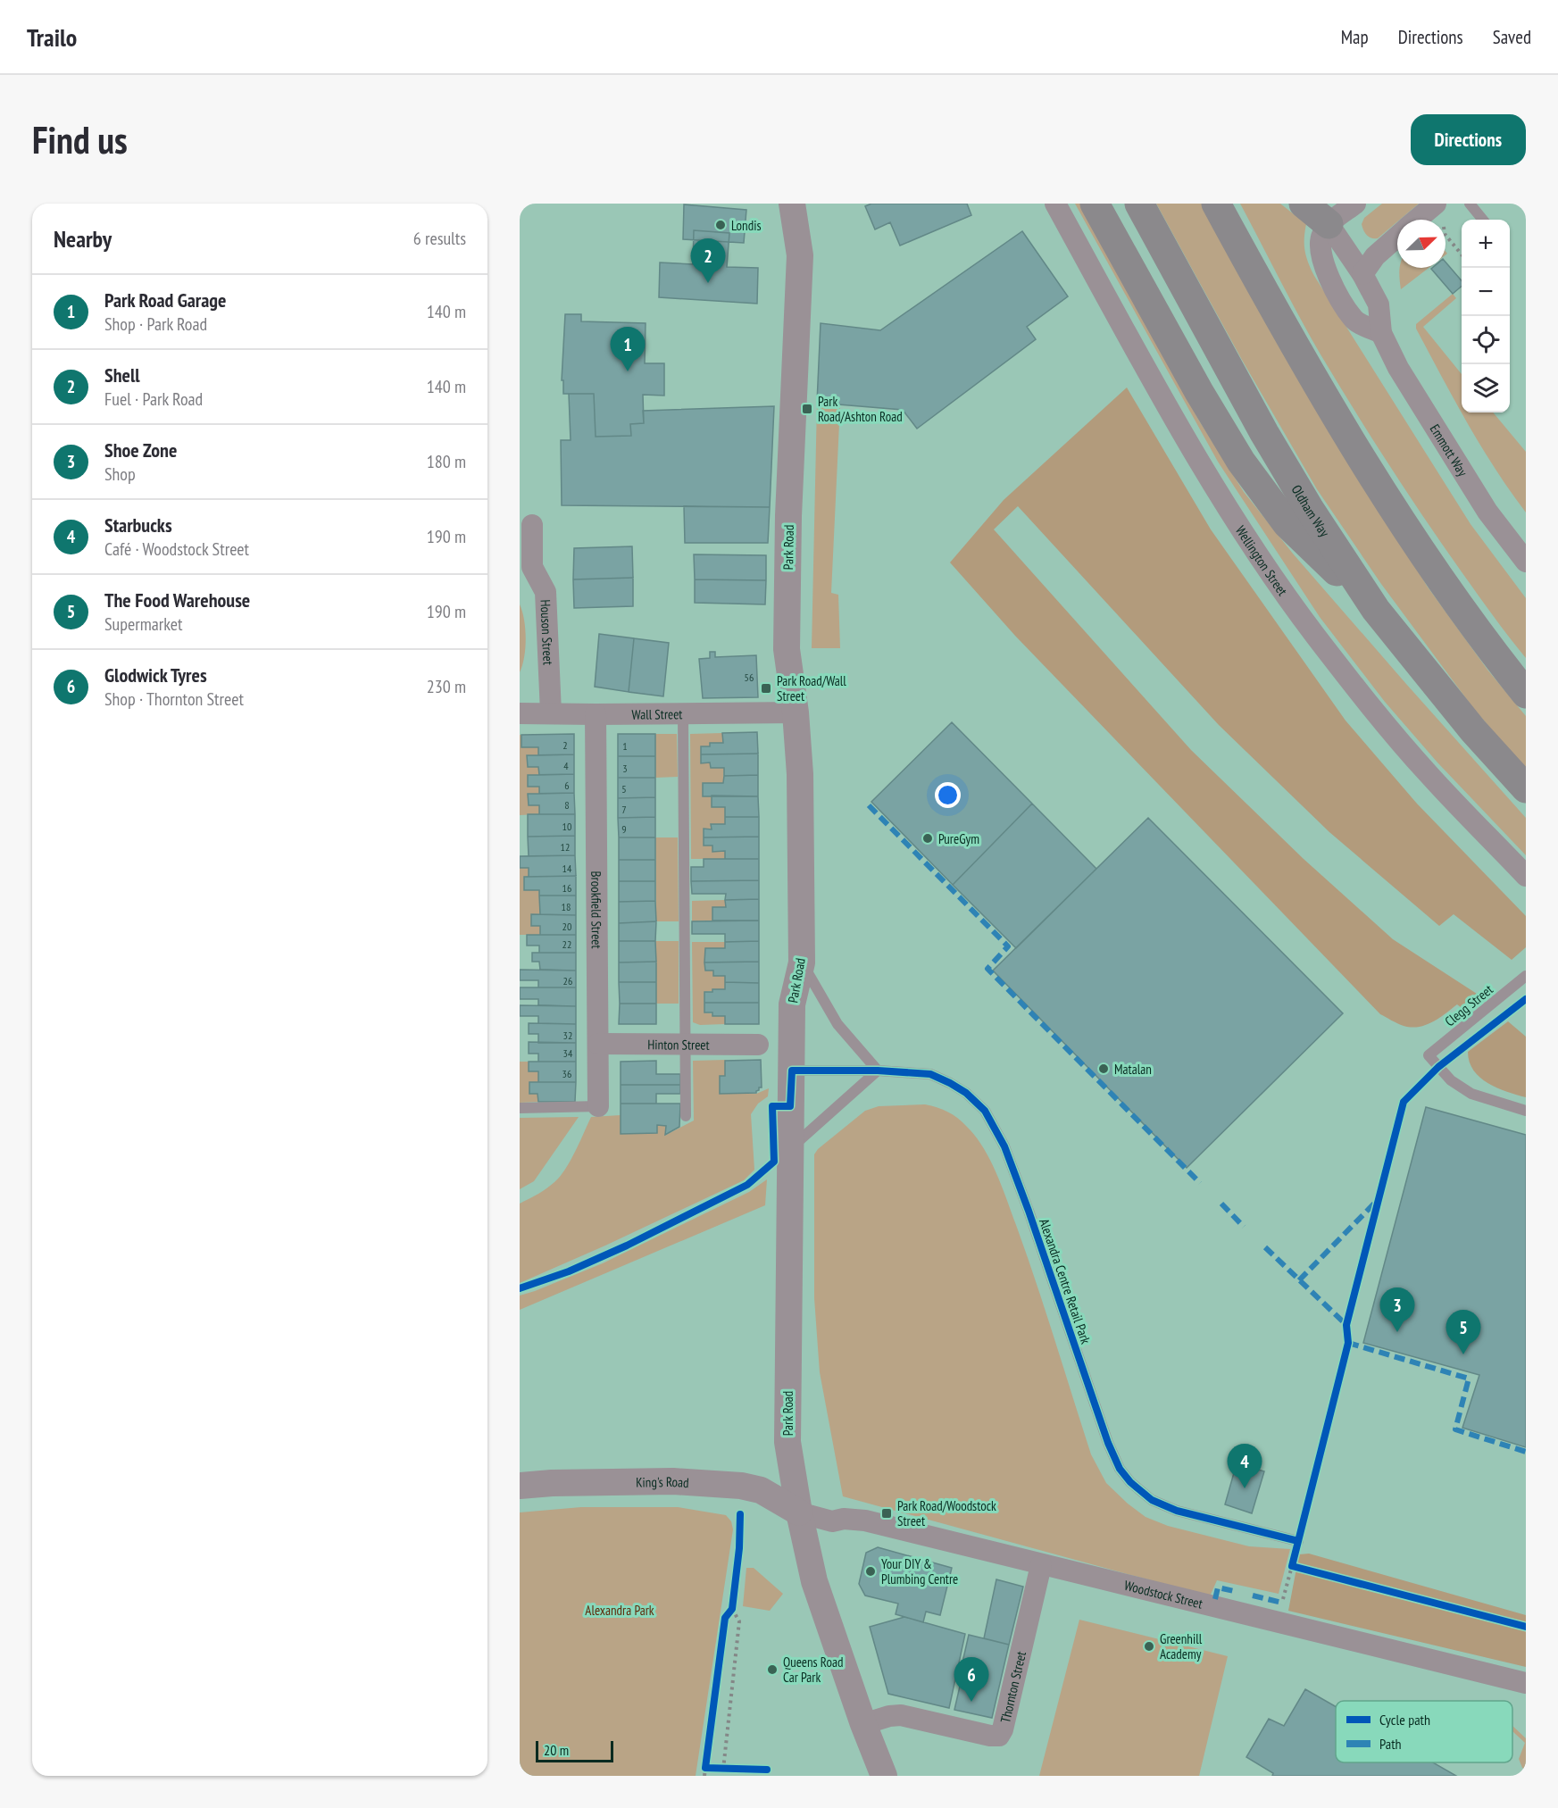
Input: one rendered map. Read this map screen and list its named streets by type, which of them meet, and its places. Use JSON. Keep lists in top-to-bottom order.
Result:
{
  "streets": {
    "highway": ["Oldham Way"],
    "street": [
      "Emmott Way",
      "Park Road",
      "Wellington Street",
      "Houson Street",
      "Wall Street",
      "Brookfield Street",
      "Hinton Street",
      "King's Road",
      "Woodstock Street",
      "Thornton Street"
    ],
    "lane": ["Clegg Street", "Alexandra Centre Retail Park"]
  },
  "crossings": [
    ["Park Road", "Wall Street"],
    ["Park Road", "Alexandra Centre Retail Park"],
    ["Park Road", "King's Road"],
    ["Park Road", "Woodstock Street"],
    ["Park Road", "Thornton Street"],
    ["Houson Street", "Wall Street"],
    ["Wall Street", "Brookfield Street"],
    ["Brookfield Street", "Hinton Street"],
    ["King's Road", "Woodstock Street"],
    ["Woodstock Street", "Thornton Street"]
  ],
  "parks": ["Alexandra Park"],
  "places": {
    "other": [
      "Londis",
      "PureGym",
      "Matalan",
      "Your DIY & Plumbing Centre",
      "Greenhill Academy",
      "Queens Road Car Park"
    ],
    "transit": ["Park Road/Ashton Road", "Park Road/Wall Street", "Park Road/Woodstock Street"]
  },
  "house_numbers": [
    "56",
    "2",
    "1",
    "4",
    "3",
    "6",
    "5",
    "8",
    "7",
    "10",
    "9",
    "12",
    "14",
    "16",
    "18",
    "20",
    "22",
    "26",
    "32",
    "34",
    "36"
  ],
  "legend": ["Cycle path", "Path"],
  "scale_bar": "20 m",
  "north": "top right",
  "page": {
    "header": "Trailo",
    "nav": ["Map", "Directions", "Saved"],
    "buttons": "Directions",
    "title": "Find us",
    "heading": ["Nearby", "6 results"],
    "map_buttons": ["+", "−"],
    "pins": [
      "2",
      "1",
      "3",
      "5",
      "4",
      "6"
    ],
    "list": [
      {
        "mark": "1",
        "name": "Park Road Garage",
        "note": "Shop · Park Road",
        "value": "140 m"
      },
      {
        "mark": "2",
        "name": "Shell",
        "note": "Fuel · Park Road",
        "value": "140 m"
      },
      {
        "mark": "3",
        "name": "Shoe Zone",
        "note": "Shop",
        "value": "180 m"
      },
      {
        "mark": "4",
        "name": "Starbucks",
        "note": "Café · Woodstock Street",
        "value": "190 m"
      },
      {
        "mark": "5",
        "name": "The Food Warehouse",
        "note": "Supermarket",
        "value": "190 m"
      },
      {
        "mark": "6",
        "name": "Glodwick Tyres",
        "note": "Shop · Thornton Street",
        "value": "230 m"
      }
    ],
    "scale": "20 m"
  }
}
